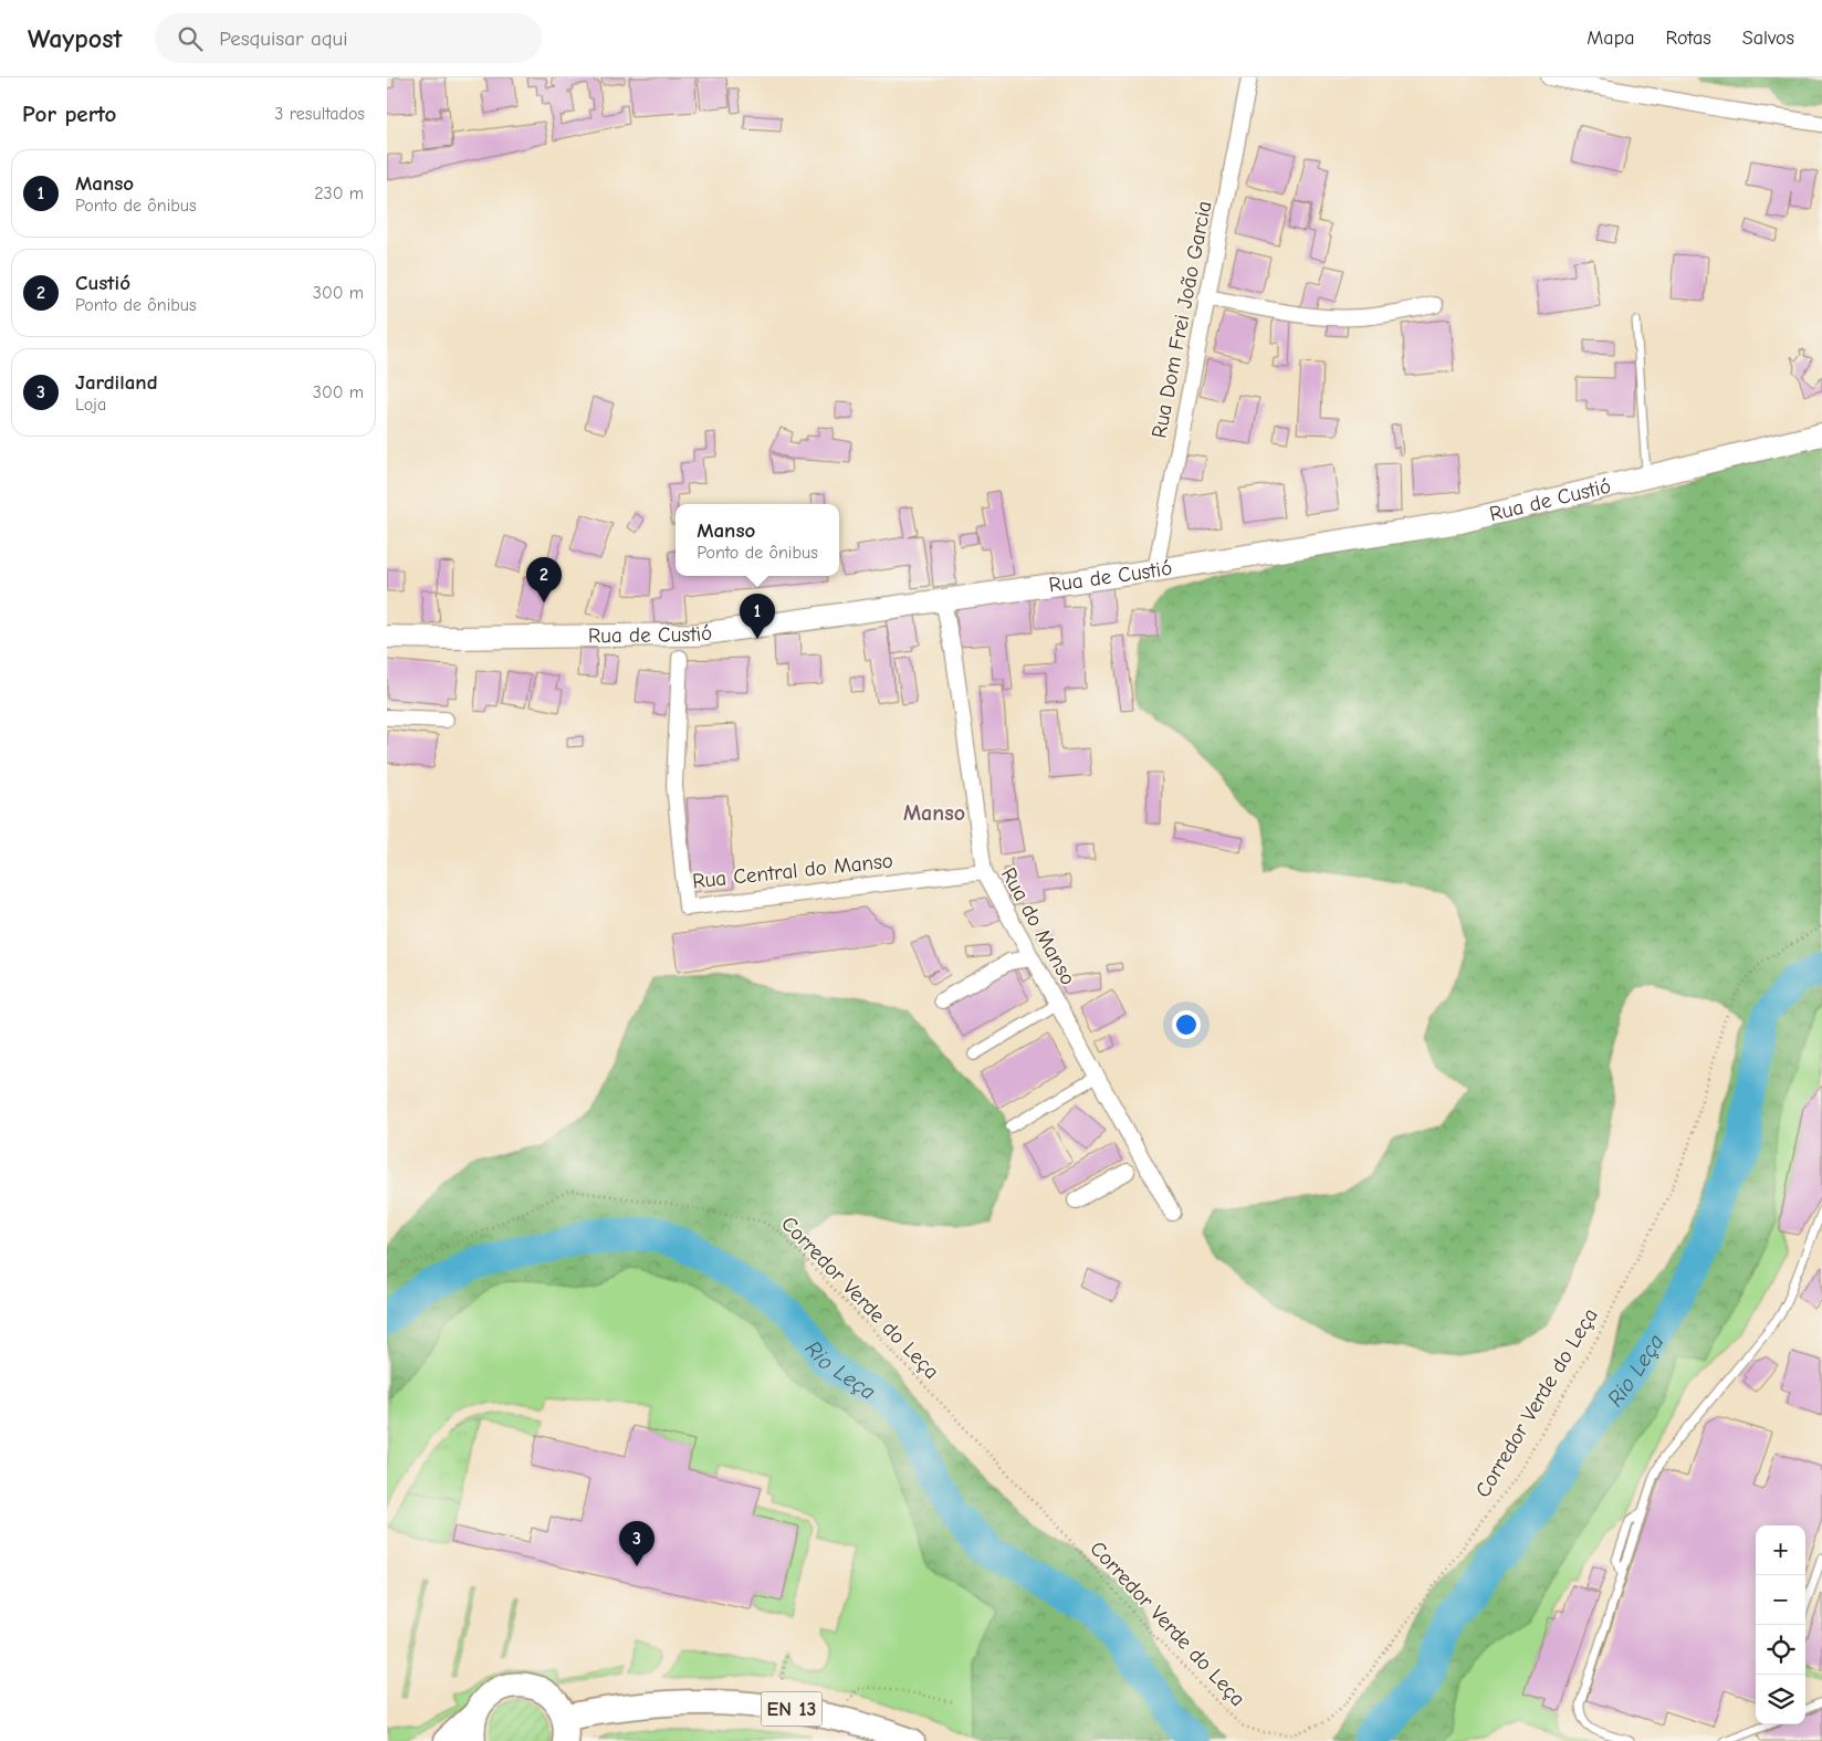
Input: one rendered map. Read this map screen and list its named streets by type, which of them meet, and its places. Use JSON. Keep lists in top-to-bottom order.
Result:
{
  "streets": {
    "main road": ["Rua de Custió", "EN 13"],
    "street": ["Rua Dom Frei João Garcia", "Rua Central do Manso", "Rua do Manso"],
    "path": ["Corredor Verde do Leça"]
  },
  "crossings": [
    ["Rua Dom Frei João Garcia", "Rua de Custió"],
    ["Rua de Custió", "Rua do Manso"],
    ["Rua Central do Manso", "Rua do Manso"]
  ],
  "districts": ["Manso"],
  "water": ["Rio Leça"],
  "page": {
    "header": "Waypost",
    "search": "Pesquisar aqui",
    "nav": ["Mapa", "Rotas", "Salvos"],
    "heading": ["Por perto", "3 resultados"],
    "list": [
      {
        "mark": "1",
        "name": "Manso",
        "note": "Ponto de ônibus",
        "value": "230 m"
      },
      {
        "mark": "2",
        "name": "Custió",
        "note": "Ponto de ônibus",
        "value": "300 m"
      },
      {
        "mark": "3",
        "name": "Jardiland",
        "note": "Loja",
        "value": "300 m"
      }
    ],
    "popup": ["Manso", "Ponto de ônibus"],
    "pins": ["2", "1", "3"],
    "map_buttons": ["+", "−"]
  }
}
